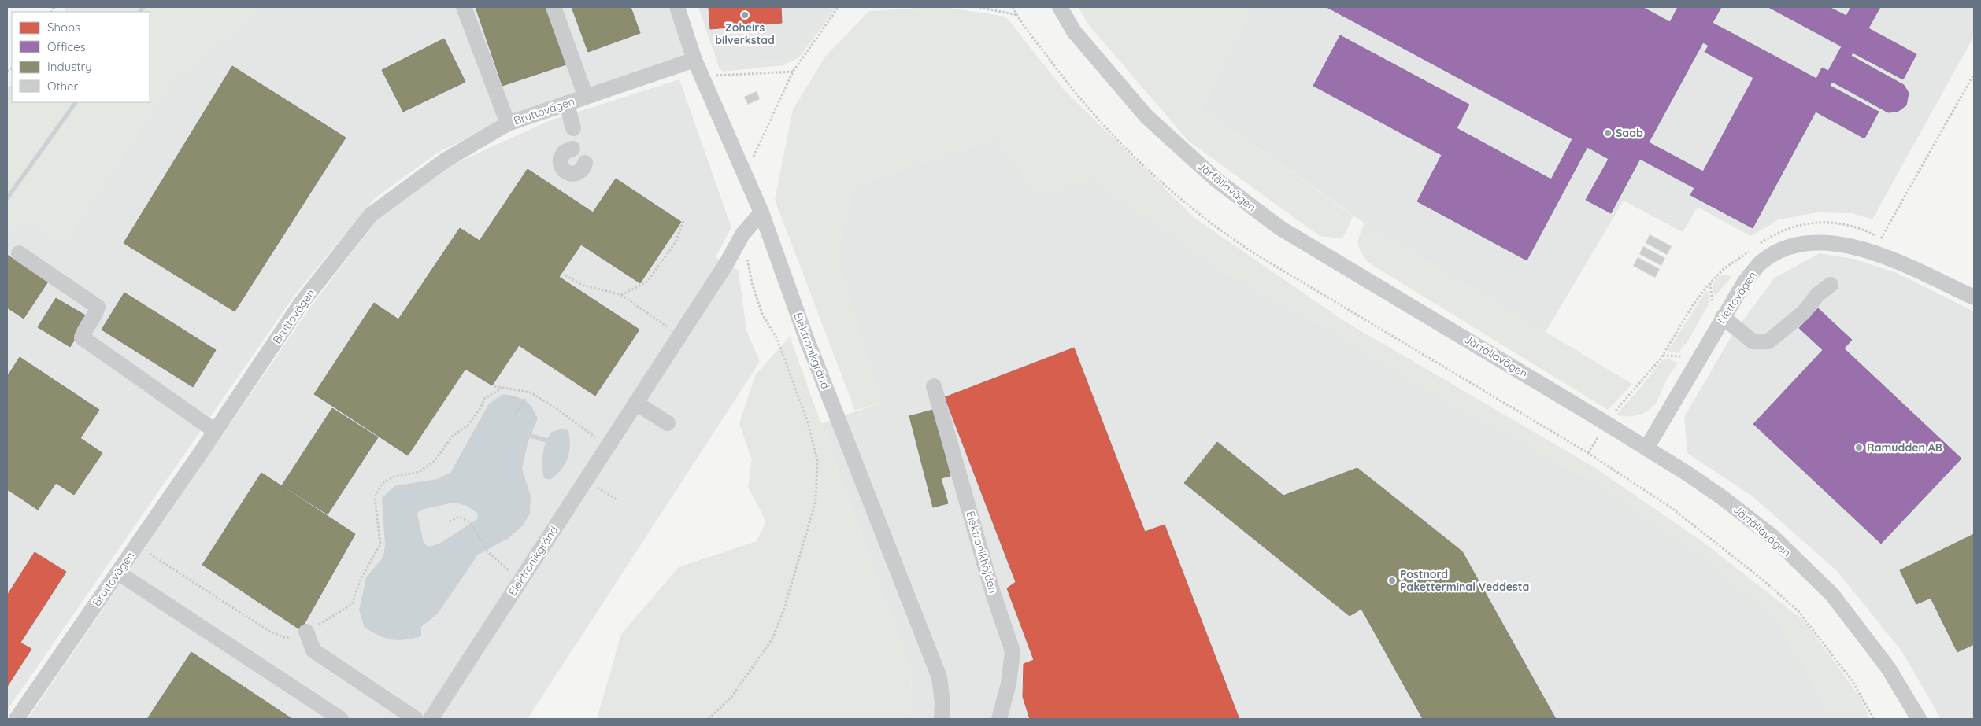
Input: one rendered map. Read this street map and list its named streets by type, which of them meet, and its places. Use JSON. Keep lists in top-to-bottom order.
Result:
{
  "streets": {
    "street": [
      "Bruttovägen",
      "Järfällavägen",
      "Nettovägen",
      "Elektronikgränd",
      "Elektronikhöjden"
    ]
  },
  "crossings": [
    ["Bruttovägen", "Elektronikgränd"],
    ["Järfällavägen", "Nettovägen"]
  ],
  "places": [
    "Zoheirs bilverkstad",
    "Saab",
    "Ramudden AB",
    "Postnord Paketterminal Veddesta"
  ],
  "legend": [
    "Shops",
    "Offices",
    "Industry",
    "Other"
  ]
}
